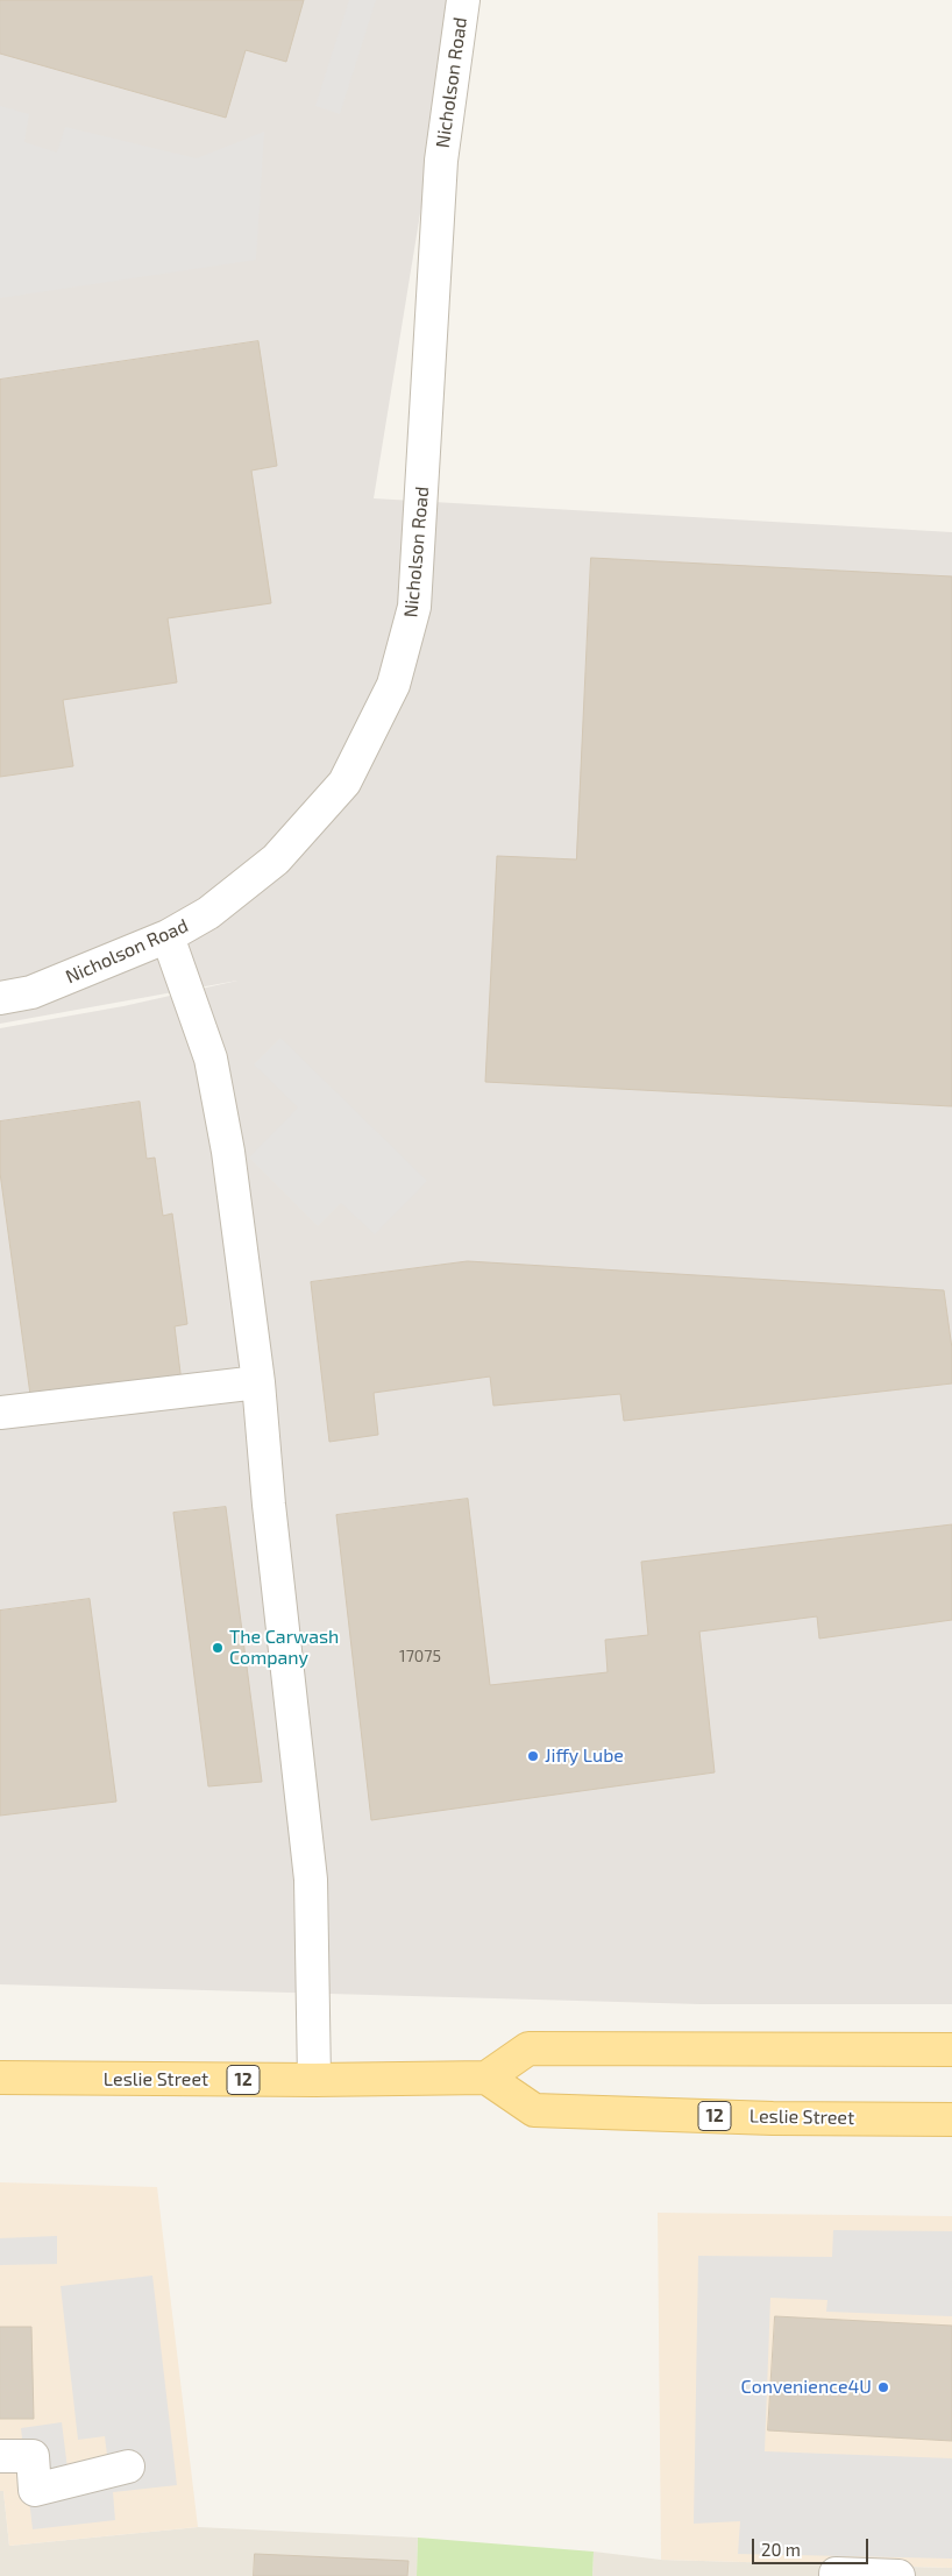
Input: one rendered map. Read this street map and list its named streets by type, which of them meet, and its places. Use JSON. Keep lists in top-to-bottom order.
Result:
{
  "streets": {
    "main road": ["Leslie Street", "12"],
    "street": ["Nicholson Road"]
  },
  "places": ["The Carwash Company", "Jiffy Lube", "Convenience4U"],
  "house_numbers": ["17075"],
  "scale_bar": "20 m"
}
